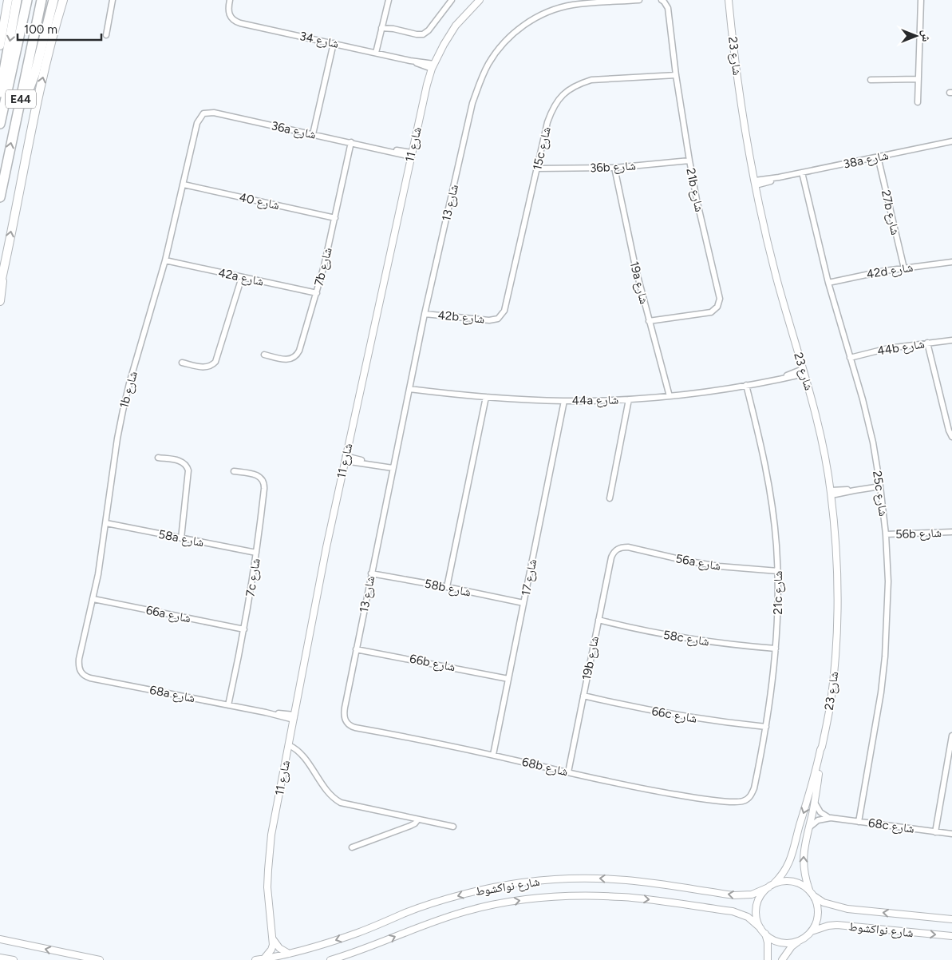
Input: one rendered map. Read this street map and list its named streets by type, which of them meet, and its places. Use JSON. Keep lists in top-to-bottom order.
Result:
{
  "streets": {
    "highway": ["E44"],
    "street": [
      "شارع 34",
      "شارع 23",
      "36a شارع",
      "شارع 11",
      "15c شارع",
      "38a شارع",
      "36b شارع",
      "21b شارع",
      "شارع 40",
      "شارع 13",
      "27b شارع",
      "7b شارع",
      "42d شارع",
      "42a شارع",
      "19a شارع",
      "42b شارع",
      "44b شارع",
      "1b شارع",
      "44a شارع",
      "25c شارع",
      "56b شارع",
      "58a شارع",
      "56a شارع",
      "7c شارع",
      "شارع 17",
      "58b شارع",
      "21c شارع",
      "66a شارع",
      "58c شارع",
      "19b شارع",
      "66b شارع",
      "68a شارع",
      "66c شارع",
      "68b شارع",
      "68c شارع",
      "شارع نواكشوط"
    ]
  },
  "crossings": [
    ["شارع 34", "شارع 11"],
    ["شارع 23", "38a شارع"],
    ["شارع 23", "44a شارع"],
    ["شارع 23", "شارع نواكشوط"],
    ["36a شارع", "شارع 11"],
    ["36a شارع", "7b شارع"],
    ["36a شارع", "1b شارع"],
    ["شارع 11", "68a شارع"],
    ["15c شارع", "36b شارع"],
    ["15c شارع", "21b شارع"],
    ["15c شارع", "42b شارع"],
    ["38a شارع", "27b شارع"],
    ["38a شارع", "25c شارع"],
    ["36b شارع", "21b شارع"],
    ["36b شارع", "19a شارع"],
    ["21b شارع", "19a شارع"],
    ["شارع 40", "7b شارع"],
    ["شارع 40", "1b شارع"],
    ["شارع 13", "42b شارع"],
    ["شارع 13", "44a شارع"],
    ["شارع 13", "58b شارع"],
    ["شارع 13", "66b شارع"],
    ["شارع 13", "68b شارع"],
    ["27b شارع", "42d شارع"],
    ["7b شارع", "42a شارع"],
    ["42d شارع", "25c شارع"],
    ["42a شارع", "1b شارع"],
    ["19a شارع", "44a شارع"],
    ["44b شارع", "25c شارع"],
    ["1b شارع", "58a شارع"],
    ["1b شارع", "66a شارع"],
    ["1b شارع", "68a شارع"],
    ["44a شارع", "شارع 17"],
    ["44a شارع", "21c شارع"],
    ["25c شارع", "56b شارع"],
    ["25c شارع", "68c شارع"],
    ["58a شارع", "7c شارع"],
    ["56a شارع", "21c شارع"],
    ["56a شارع", "19b شارع"],
    ["7c شارع", "66a شارع"],
    ["7c شارع", "68a شارع"],
    ["شارع 17", "58b شارع"],
    ["شارع 17", "66b شارع"],
    ["شارع 17", "68b شارع"],
    ["21c شارع", "58c شارع"],
    ["21c شارع", "66c شارع"],
    ["21c شارع", "68b شارع"],
    ["58c شارع", "19b شارع"],
    ["19b شارع", "66c شارع"],
    ["19b شارع", "68b شارع"]
  ],
  "scale_bar": "100 m",
  "north": "right"
}
